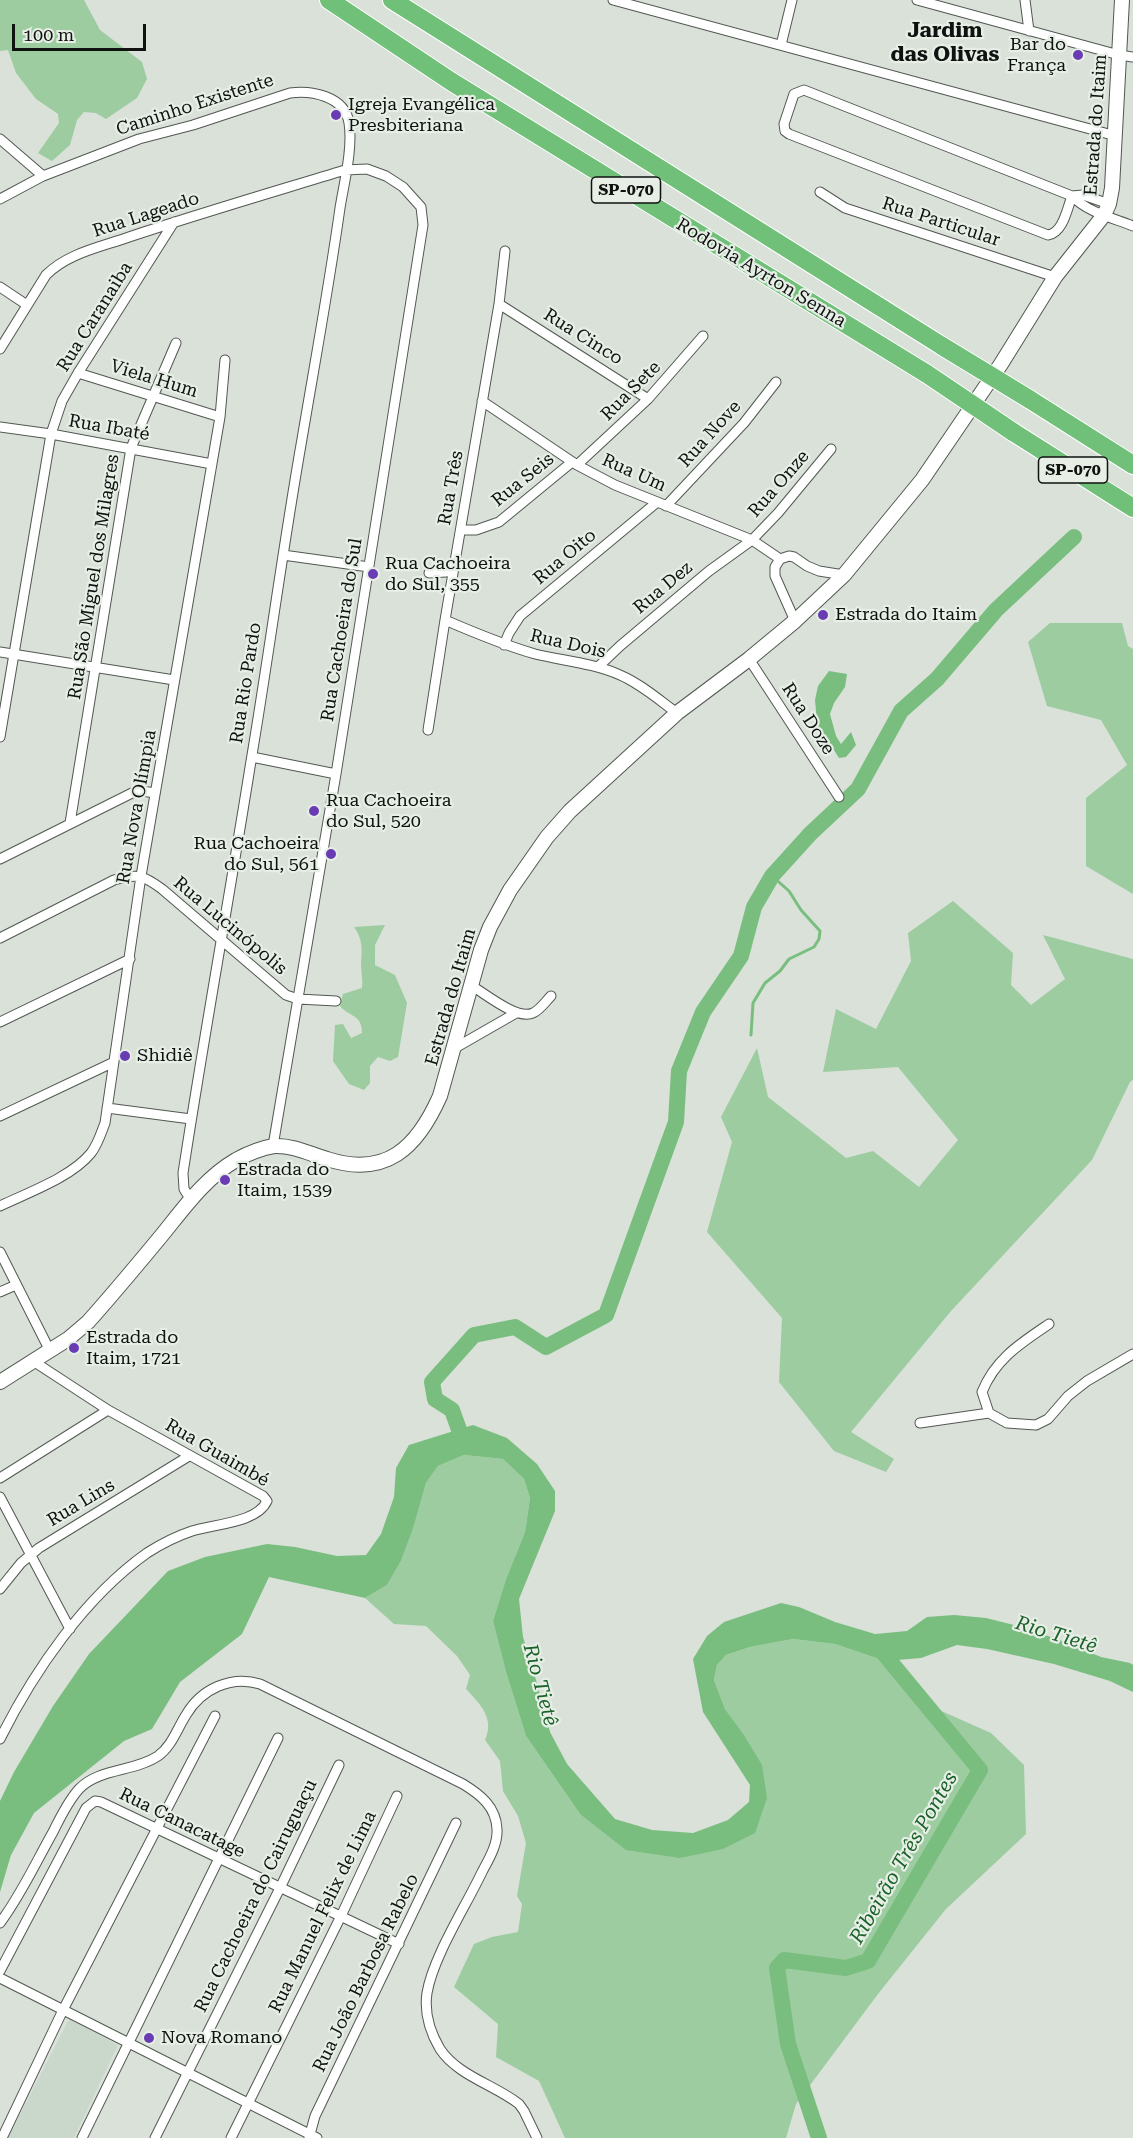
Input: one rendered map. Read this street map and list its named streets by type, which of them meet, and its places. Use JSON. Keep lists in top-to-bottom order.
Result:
{
  "streets": {
    "highway": ["SP-070", "Rodovia Ayrton Senna"],
    "street": [
      "Caminho Existente",
      "Estrada do Itaim",
      "Rua Lageado",
      "Rua Particular",
      "Rua Caranaiba",
      "Rua Cinco",
      "Viela Hum",
      "Rua Sete",
      "Rua Ibaté",
      "Rua Nove",
      "Rua Um",
      "Rua Seis",
      "Rua Onze",
      "Rua Três",
      "Rua Oito",
      "Rua São Miguel dos Milagres",
      "Rua Dez",
      "Rua Cachoeira do Sul",
      "Rua Dois",
      "Rua Rio Pardo",
      "Rua Doze",
      "Rua Nova Olímpia",
      "Rua Lucinópolis",
      "Rua Guaimbé",
      "Rua Lins",
      "Rua Canacatage",
      "Rua Cachoeira do Cairuguaçu",
      "Rua Manuel Felix de Lima",
      "Rua João Barbosa Rabelo"
    ]
  },
  "crossings": [
    ["Caminho Existente", "Rua Lageado"],
    ["Caminho Existente", "Rua Cachoeira do Sul"],
    ["Caminho Existente", "Rua Rio Pardo"],
    ["Estrada do Itaim", "Rua Particular"],
    ["Estrada do Itaim", "Rua Um"],
    ["Estrada do Itaim", "Rua Cachoeira do Sul"],
    ["Estrada do Itaim", "Rua Dois"],
    ["Estrada do Itaim", "Rua Rio Pardo"],
    ["Estrada do Itaim", "Rua Doze"],
    ["Estrada do Itaim", "Rua Guaimbé"],
    ["Rua Lageado", "Rua Caranaiba"],
    ["Rua Lageado", "Rua Cachoeira do Sul"],
    ["Rua Lageado", "Rua Rio Pardo"],
    ["Rua Caranaiba", "Viela Hum"],
    ["Rua Caranaiba", "Rua Ibaté"],
    ["Rua Cinco", "Rua Sete"],
    ["Rua Cinco", "Rua Três"],
    ["Viela Hum", "Rua São Miguel dos Milagres"],
    ["Viela Hum", "Rua Nova Olímpia"],
    ["Rua Sete", "Rua Um"],
    ["Rua Sete", "Rua Seis"],
    ["Rua Ibaté", "Rua São Miguel dos Milagres"],
    ["Rua Ibaté", "Rua Nova Olímpia"],
    ["Rua Nove", "Rua Um"],
    ["Rua Um", "Rua Seis"],
    ["Rua Um", "Rua Onze"],
    ["Rua Um", "Rua Três"],
    ["Rua Um", "Rua Oito"],
    ["Rua Um", "Rua Dez"],
    ["Rua Seis", "Rua Três"],
    ["Rua Onze", "Rua Dez"],
    ["Rua Três", "Rua Dois"],
    ["Rua Oito", "Rua Dois"],
    ["Rua Dez", "Rua Dois"],
    ["Rua Cachoeira do Sul", "Rua Rio Pardo"],
    ["Rua Cachoeira do Sul", "Rua Lucinópolis"],
    ["Rua Rio Pardo", "Rua Lucinópolis"],
    ["Rua Nova Olímpia", "Rua Lucinópolis"],
    ["Rua Guaimbé", "Rua Lins"],
    ["Rua Canacatage", "Rua Cachoeira do Cairuguaçu"],
    ["Rua Canacatage", "Rua Manuel Felix de Lima"],
    ["Rua Canacatage", "Rua João Barbosa Rabelo"]
  ],
  "districts": ["Jardim das Olivas"],
  "water": ["Rio Tietê", "Ribeirão Três Pontes"],
  "places": [
    "Bar do França",
    "Igreja Evangélica Presbiteriana",
    "Rua Cachoeira do Sul, 355",
    "Estrada do Itaim",
    "Rua Cachoeira do Sul, 520",
    "Rua Cachoeira do Sul, 561",
    "Shidiê",
    "Estrada do Itaim, 1539",
    "Estrada do Itaim, 1721",
    "Nova Romano"
  ],
  "scale_bar": "100 m"
}
